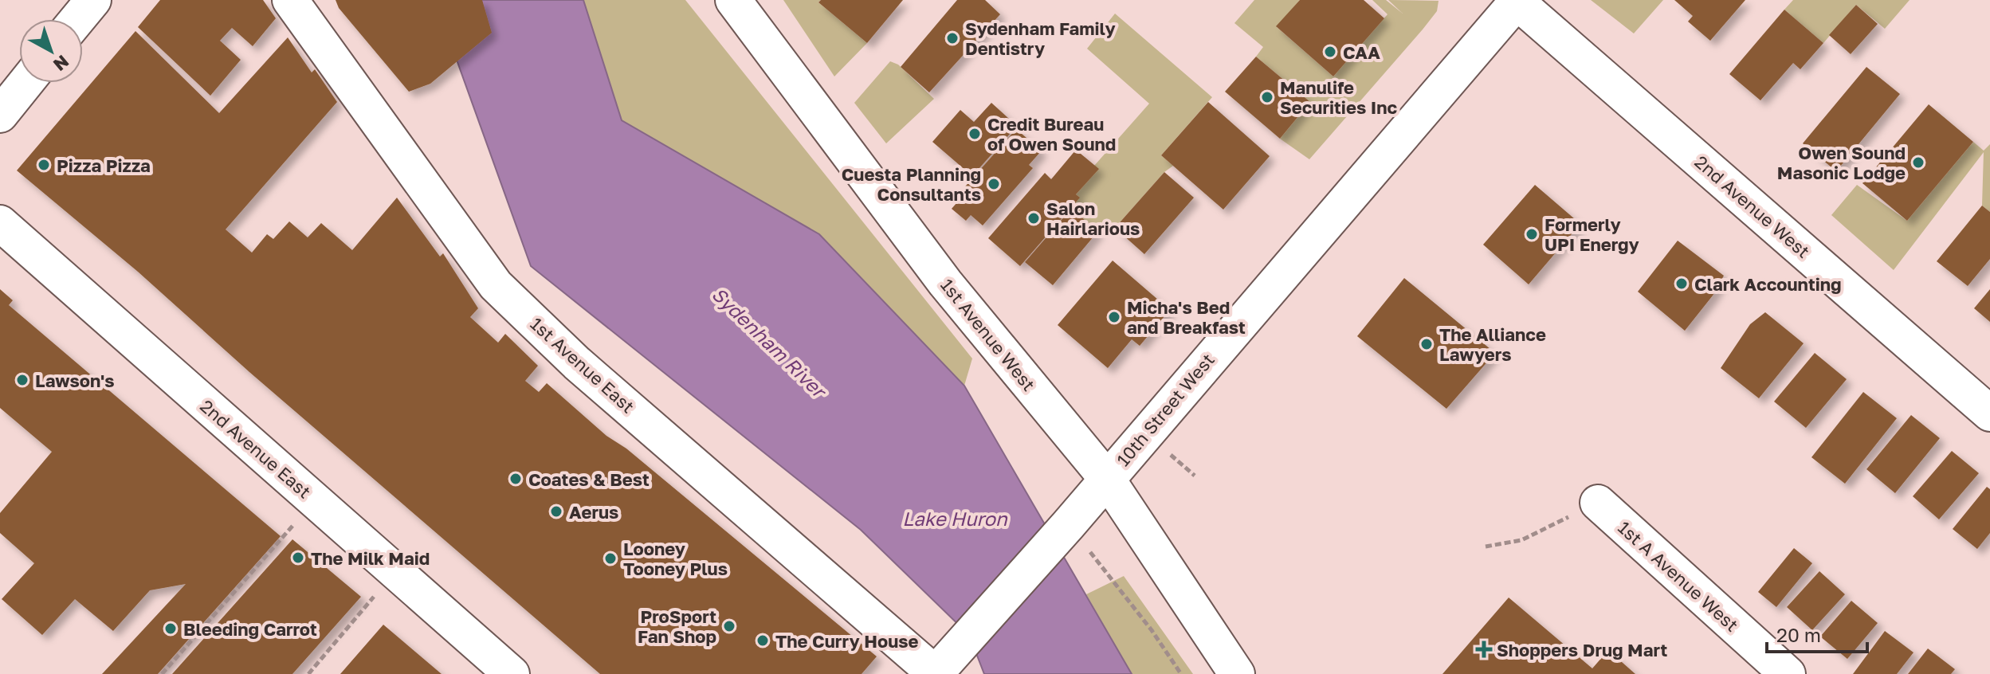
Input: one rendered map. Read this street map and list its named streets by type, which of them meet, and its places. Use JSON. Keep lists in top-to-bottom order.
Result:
{
  "streets": {
    "street": [
      "2nd Avenue West",
      "1st Avenue West",
      "1st Avenue East",
      "10th Street West",
      "2nd Avenue East",
      "1st A Avenue West"
    ]
  },
  "crossings": [
    ["2nd Avenue West", "10th Street West"],
    ["1st Avenue West", "10th Street West"],
    ["1st Avenue East", "10th Street West"]
  ],
  "water": ["Sydenham River", "Lake Huron"],
  "places": {
    "other": [
      "Sydenham Family Dentistry",
      "CAA",
      "Manulife Securities Inc",
      "Credit Bureau of Owen Sound",
      "Owen Sound Masonic Lodge",
      "Pizza Pizza",
      "Cuesta Planning Consultants",
      "Salon Hairlarious",
      "Formerly UPI Energy",
      "Clark Accounting",
      "Micha's Bed and Breakfast",
      "The Alliance Lawyers",
      "Lawson's",
      "Coates & Best",
      "Aerus",
      "The Milk Maid",
      "Looney Tooney Plus",
      "ProSport Fan Shop",
      "Bleeding Carrot",
      "The Curry House"
    ],
    "health": ["Shoppers Drug Mart"]
  },
  "scale_bar": "20 m",
  "north": "bottom right"
}
